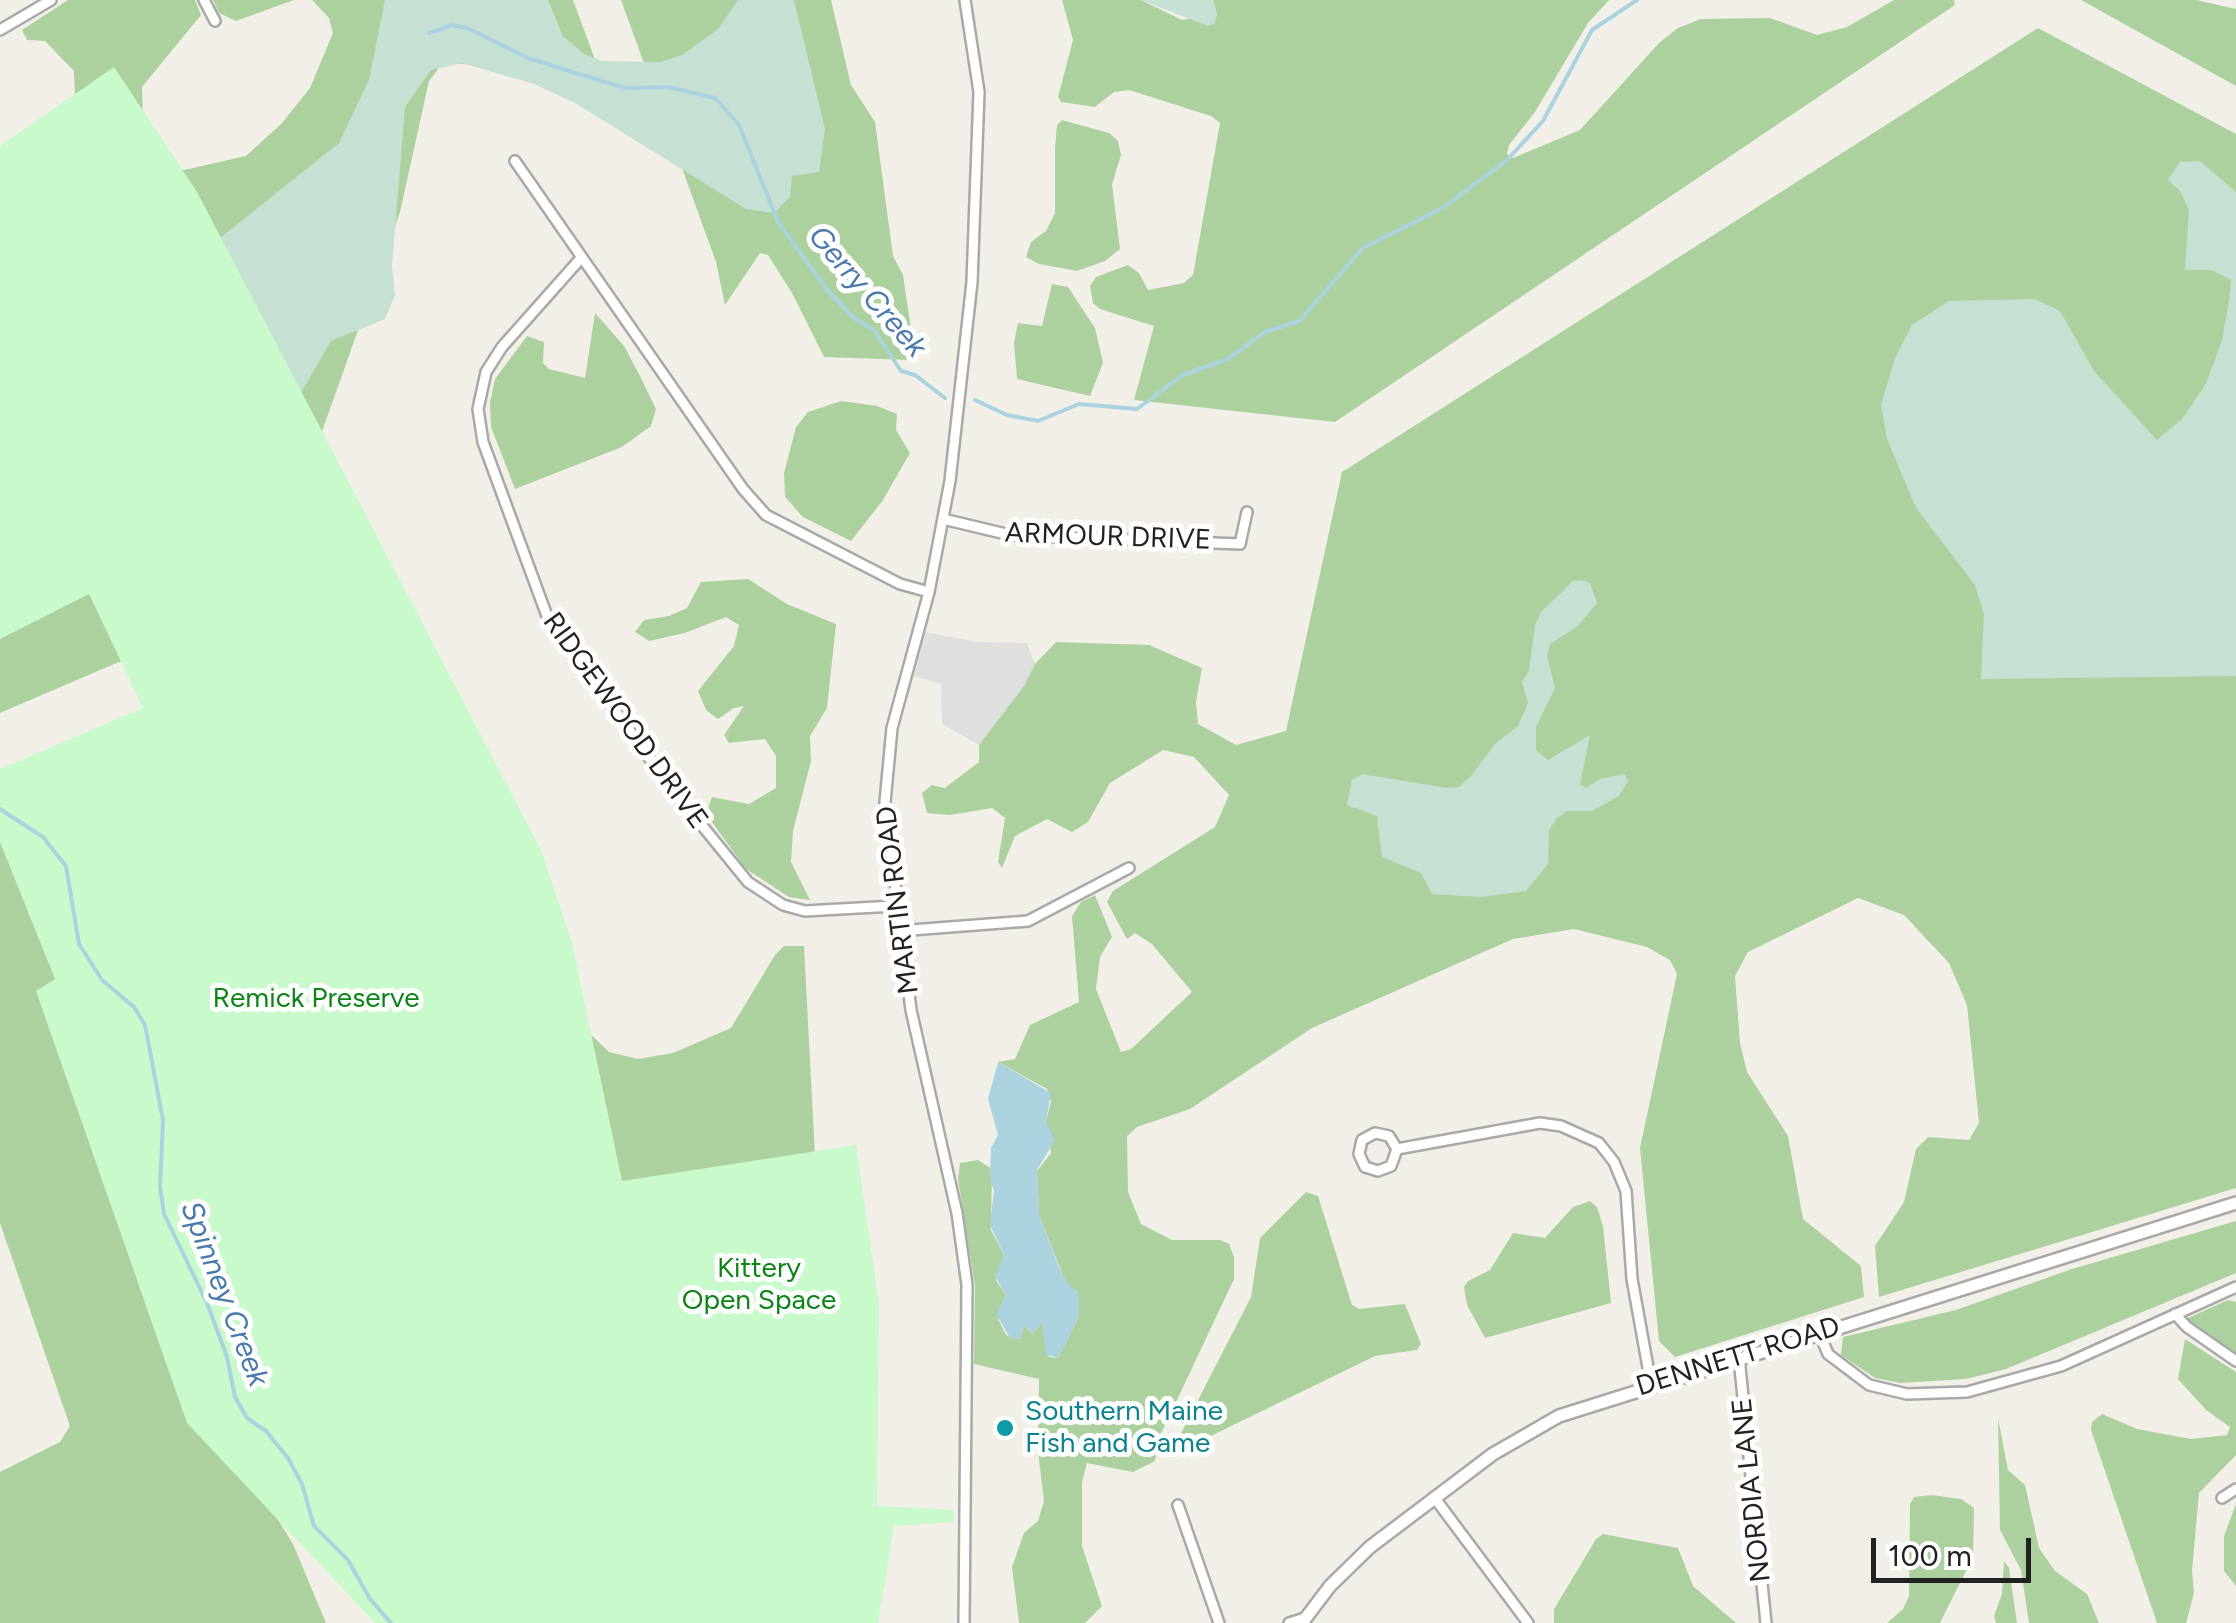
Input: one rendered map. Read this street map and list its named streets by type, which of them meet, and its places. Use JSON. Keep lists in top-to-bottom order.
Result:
{
  "streets": {
    "street": [
      "ARMOUR DRIVE",
      "RIDGEWOOD DRIVE",
      "MARTIN ROAD",
      "DENNETT ROAD",
      "NORDIA LANE"
    ]
  },
  "crossings": [
    ["ARMOUR DRIVE", "MARTIN ROAD"],
    ["RIDGEWOOD DRIVE", "MARTIN ROAD"],
    ["DENNETT ROAD", "NORDIA LANE"]
  ],
  "water": ["Gerry Creek", "Spinney Creek"],
  "parks": ["Remick Preserve", "Kittery Open Space"],
  "places": ["Southern Maine Fish and Game"],
  "scale_bar": "100 m"
}
